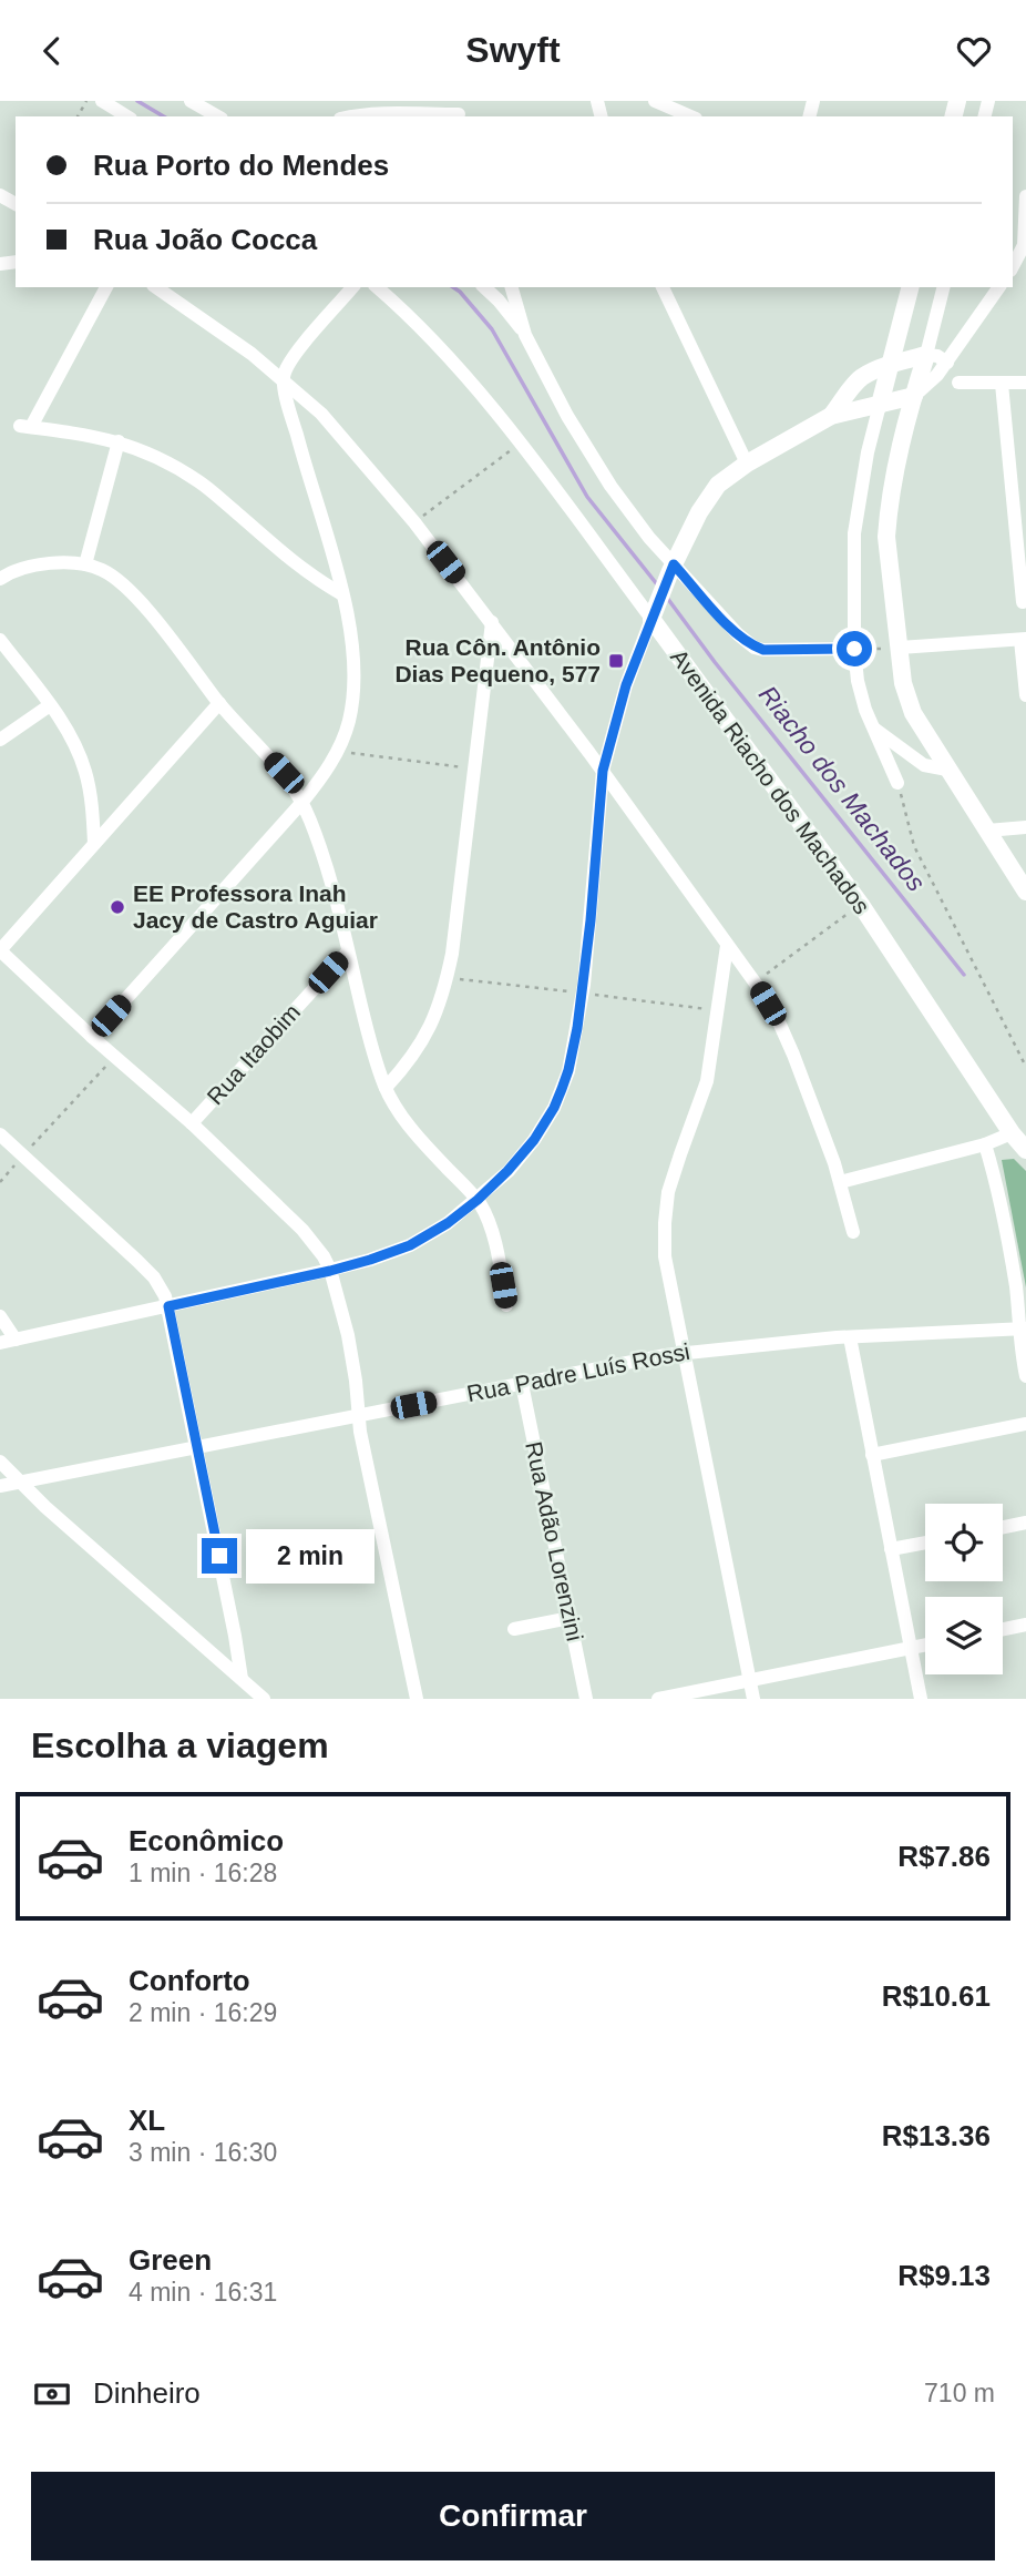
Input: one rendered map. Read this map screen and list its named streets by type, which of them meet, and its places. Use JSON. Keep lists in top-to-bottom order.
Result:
{
  "streets": {
    "main road": ["Avenida Riacho dos Machados"],
    "street": ["Rua Itaobim", "Rua Padre Luís Rossi", "Rua Adão Lorenzini"]
  },
  "crossings": [
    ["Rua Padre Luís Rossi", "Rua Adão Lorenzini"]
  ],
  "water": ["Riacho dos Machados"],
  "places": {
    "transit": ["Rua Côn. Antônio Dias Pequeno, 577"],
    "other": ["EE Professora Inah Jacy de Castro Aguiar"]
  },
  "page": {
    "header": "Swyft",
    "banner": ["Rua Porto do Mendes", "Rua João Cocca"],
    "bubble": "2 min",
    "heading": "Escolha a viagem",
    "list": [
      {
        "name": "Econômico",
        "note": "1 min · 16:28",
        "value": "R$7.86"
      },
      {
        "name": "Conforto",
        "note": "2 min · 16:29",
        "value": "R$10.61"
      },
      {
        "name": "XL",
        "note": "3 min · 16:30",
        "value": "R$13.36"
      },
      {
        "name": "Green",
        "note": "4 min · 16:31",
        "value": "R$9.13"
      }
    ],
    "pay": ["Dinheiro", "710 m"],
    "buttons": "Confirmar"
  }
}
